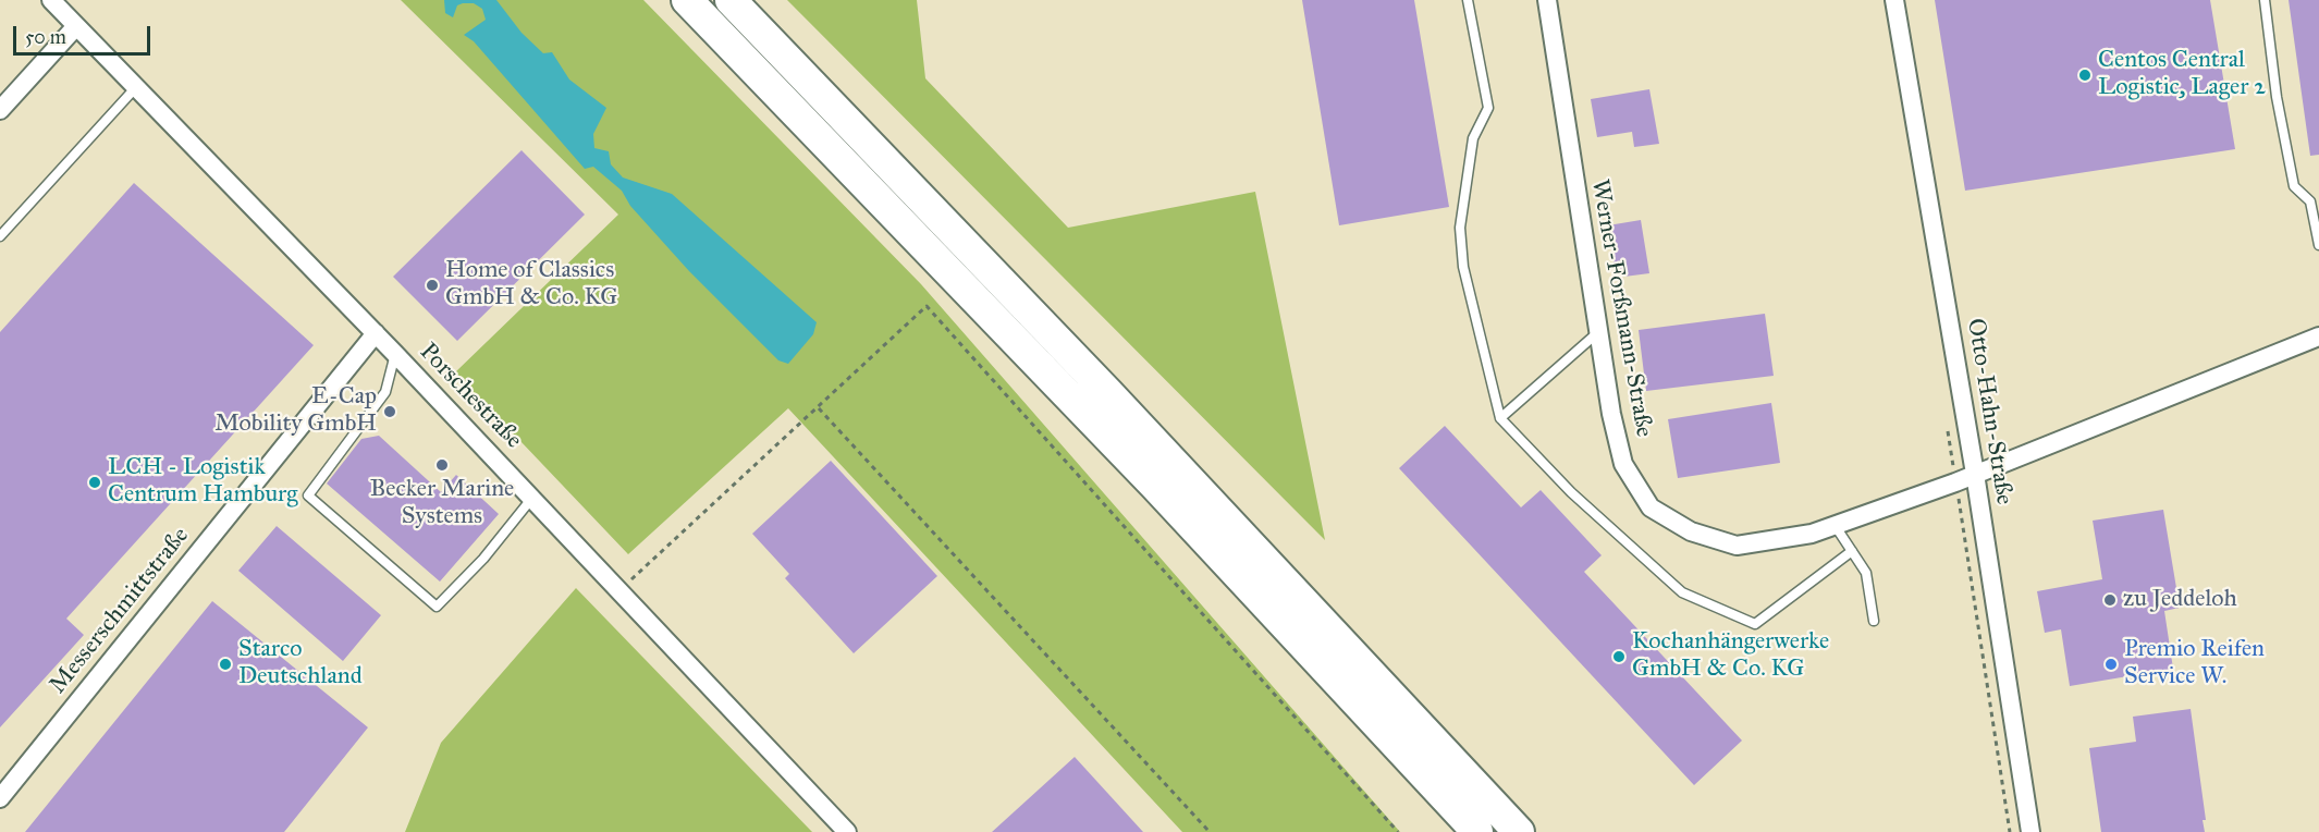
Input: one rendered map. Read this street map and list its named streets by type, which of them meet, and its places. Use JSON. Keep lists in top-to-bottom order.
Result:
{
  "streets": {
    "street": [
      "Werner-Forßmann-Straße",
      "Porschestraße",
      "Otto-Hahn-Straße",
      "Messerschmittstraße"
    ]
  },
  "crossings": [
    ["Werner-Forßmann-Straße", "Otto-Hahn-Straße"],
    ["Porschestraße", "Messerschmittstraße"]
  ],
  "places": [
    "Centos Central Logistic, Lager 2",
    "Home of Classics GmbH & Co. KG",
    "E-Cap Mobility GmbH",
    "Becker Marine Systems",
    "LCH - Logistik Centrum Hamburg",
    "zu Jeddeloh",
    "Kochanhängerwerke GmbH & Co. KG",
    "Starco Deutschland",
    "Premio Reifen Service W."
  ],
  "scale_bar": "50 m"
}
